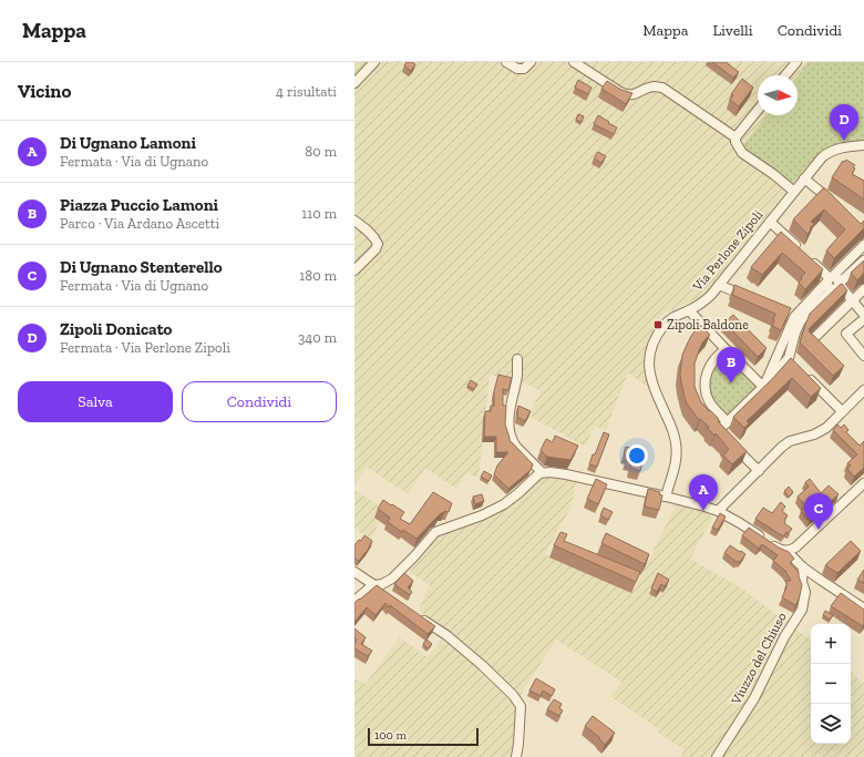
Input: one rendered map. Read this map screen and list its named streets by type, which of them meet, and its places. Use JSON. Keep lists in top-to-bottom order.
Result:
{
  "streets": {
    "street": ["Via Perlone Zipoli", "Viuzzo del Chiuso"]
  },
  "places": {
    "transit": ["Zipoli Baldone"]
  },
  "scale_bar": "100 m",
  "north": "right",
  "page": {
    "header": "Mappa",
    "nav": ["Mappa", "Livelli", "Condividi"],
    "heading": ["Vicino", "4 risultati"],
    "pins": [
      "D",
      "B",
      "A",
      "C"
    ],
    "list": [
      {
        "mark": "A",
        "name": "Di Ugnano Lamoni",
        "note": "Fermata · Via di Ugnano",
        "value": "80 m"
      },
      {
        "mark": "B",
        "name": "Piazza Puccio Lamoni",
        "note": "Parco · Via Ardano Ascetti",
        "value": "110 m"
      },
      {
        "mark": "C",
        "name": "Di Ugnano Stenterello",
        "note": "Fermata · Via di Ugnano",
        "value": "180 m"
      },
      {
        "mark": "D",
        "name": "Zipoli Donicato",
        "note": "Fermata · Via Perlone Zipoli",
        "value": "340 m"
      }
    ],
    "buttons": ["Salva", "Condividi"],
    "map_buttons": ["+", "−"],
    "scale": "100 m"
  }
}
